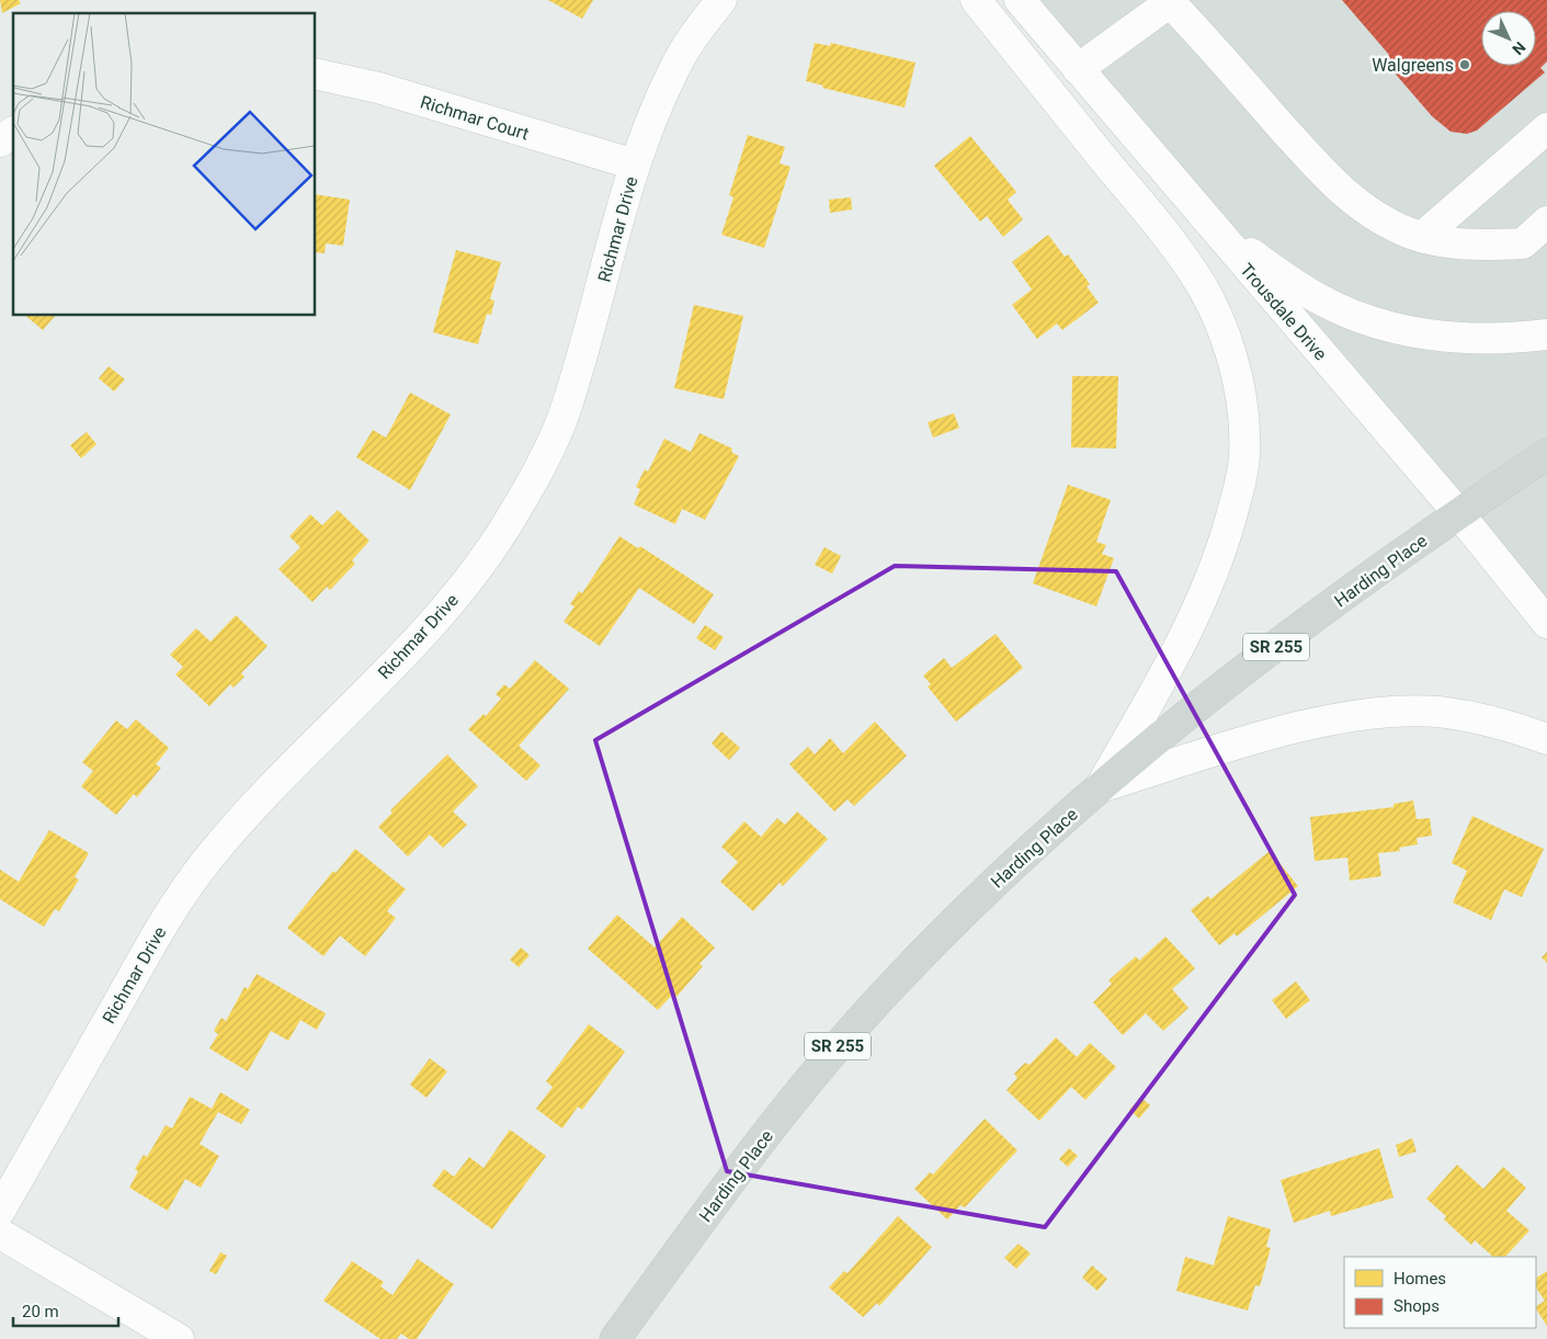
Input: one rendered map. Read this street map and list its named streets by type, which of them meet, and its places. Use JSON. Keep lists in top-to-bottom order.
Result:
{
  "streets": {
    "main road": ["Harding Place", "SR 255"],
    "street": ["Richmar Court", "Richmar Drive", "Trousdale Drive"]
  },
  "crossings": [
    ["Richmar Court", "Richmar Drive"],
    ["Trousdale Drive", "Harding Place"]
  ],
  "places": ["Walgreens"],
  "legend": ["Homes", "Shops"],
  "scale_bar": "20 m",
  "north": "bottom right"
}
